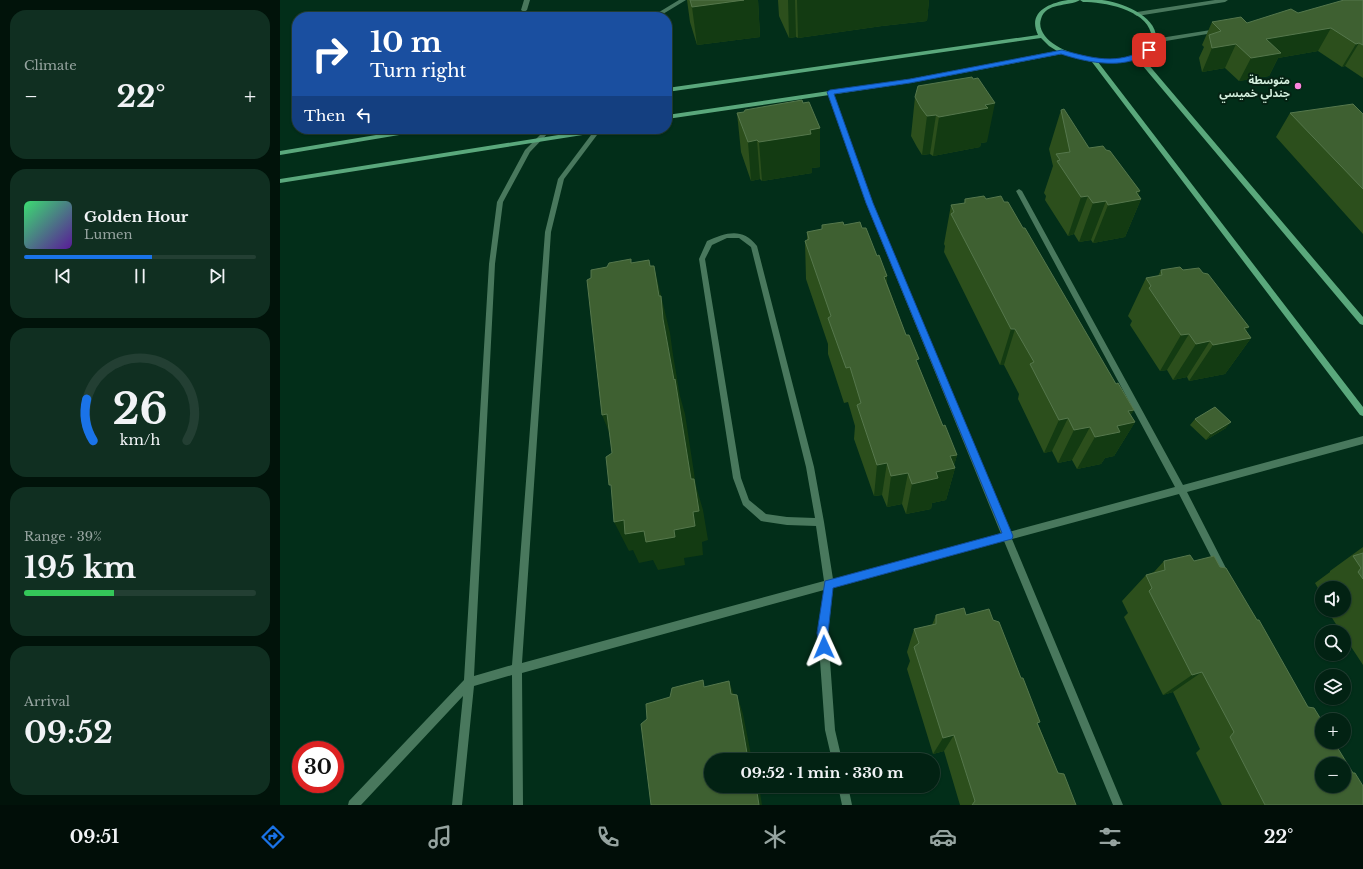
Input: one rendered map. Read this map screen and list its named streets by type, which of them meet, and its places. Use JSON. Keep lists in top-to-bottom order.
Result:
{
  "places": ["متوسطة جندلي خميسي"],
  "page": {
    "tile": [
      "Climate",
      ["Range · 39%", "195 km"],
      ["Arrival", "09:52"]
    ],
    "turn": ["10 m", "Turn right"],
    "heat": ["−", "22°", "+"],
    "then": "Then",
    "song": ["Golden Hour", "Lumen"],
    "map_buttons": ["+", "−"],
    "limit": "30",
    "trip": "09:52 · 1 min · 330 m",
    "tabs": ["09:51", "22°"],
    "gauge": ["26", "km/h"]
  }
}
